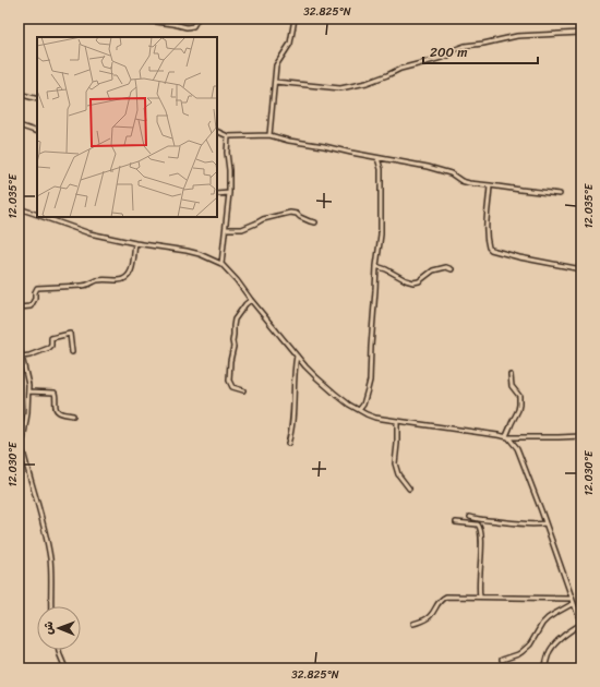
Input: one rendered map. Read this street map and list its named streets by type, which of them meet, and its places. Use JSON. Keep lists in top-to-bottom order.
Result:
{
  "scale_bar": "200 m",
  "north": "left",
  "coordinates": ["32.825°N", "12.035°E", "12.030°E"]
}
